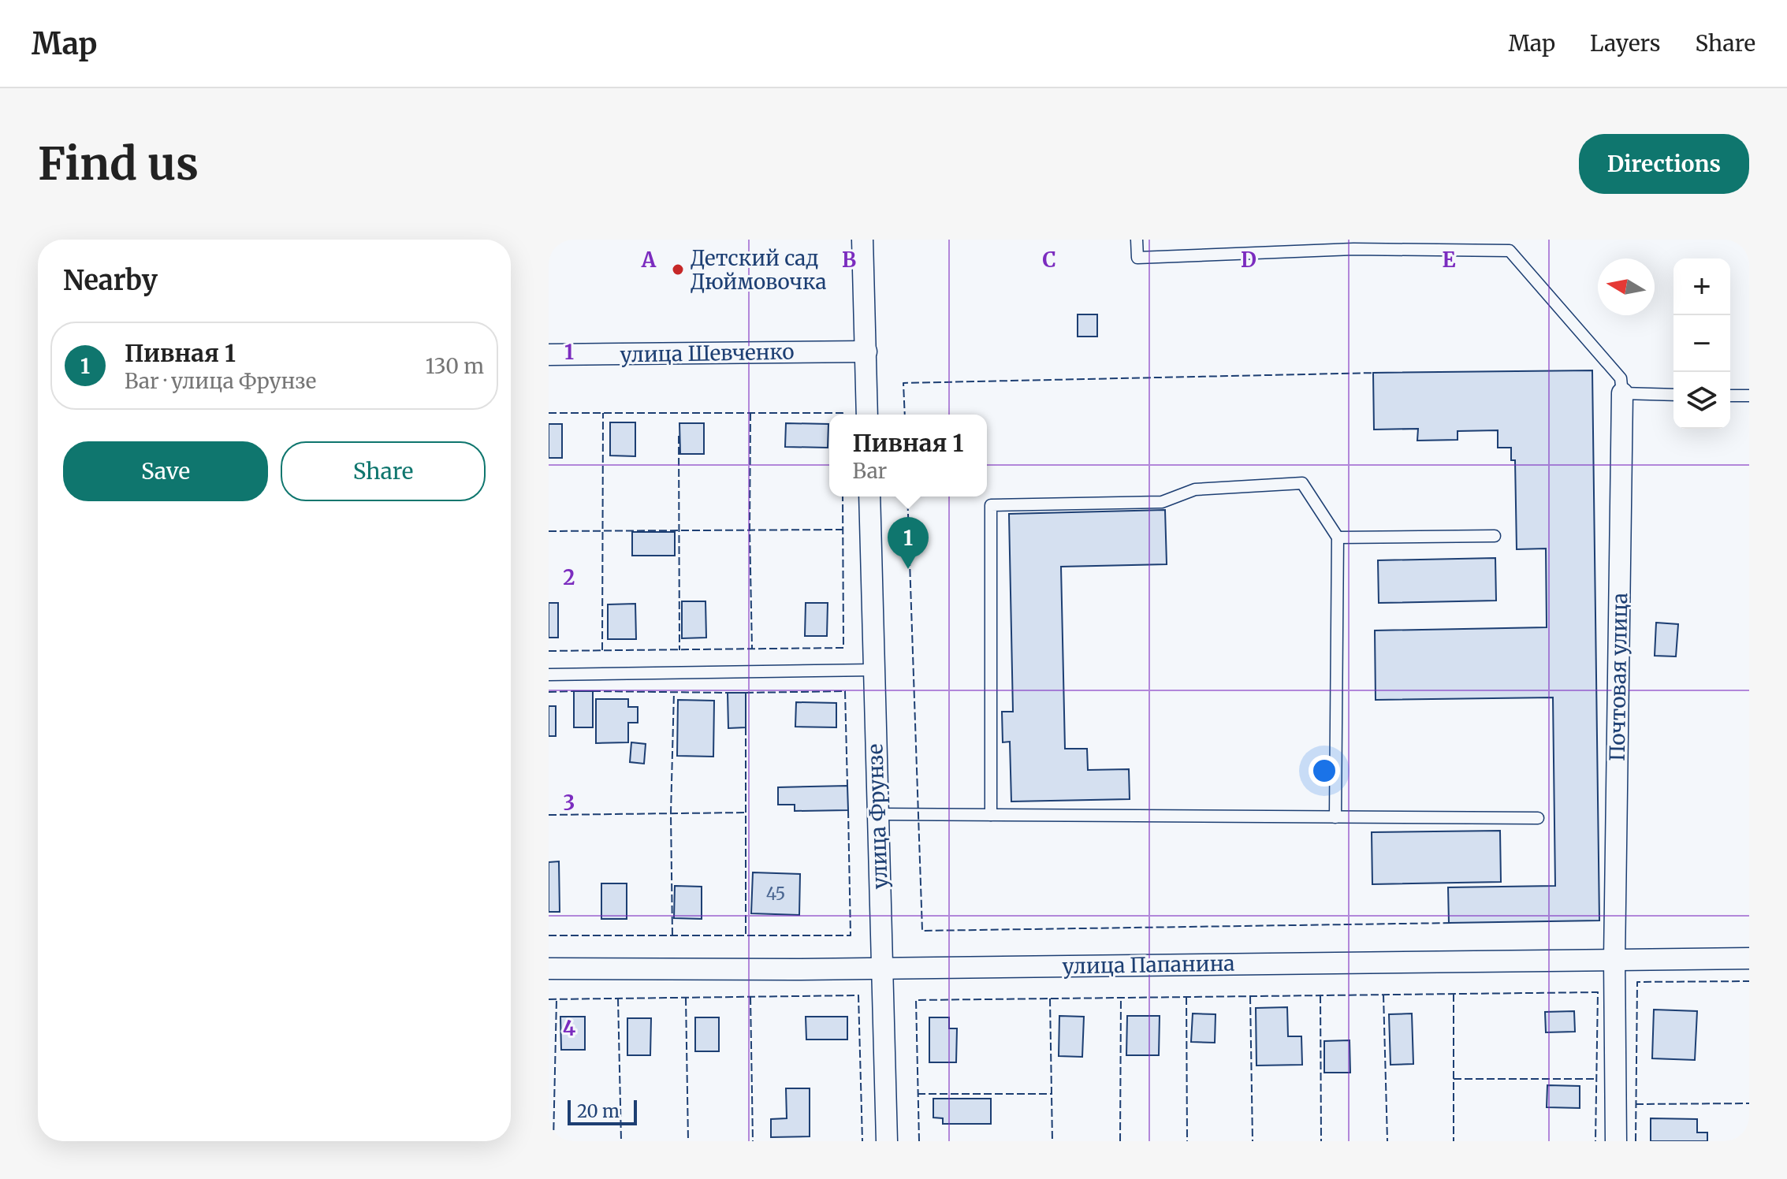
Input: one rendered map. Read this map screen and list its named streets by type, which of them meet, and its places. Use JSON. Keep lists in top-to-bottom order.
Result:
{
  "streets": {
    "street": [
      "улица Шевченко",
      "Почтовая улица",
      "улица Фрунзе",
      "улица Папанина"
    ]
  },
  "crossings": [
    ["Почтовая улица", "улица Папанина"],
    ["улица Фрунзе", "улица Папанина"]
  ],
  "places": ["Детский сад Дюймовочка"],
  "house_numbers": ["45"],
  "scale_bar": "20 m",
  "north": "left",
  "page": {
    "header": "Map",
    "nav": ["Map", "Layers", "Share"],
    "buttons": [
      "Directions",
      ["Save", "Share"]
    ],
    "title": "Find us",
    "heading": "Nearby",
    "map_buttons": ["+", "−"],
    "list": [
      {
        "mark": "1",
        "name": "Пивная 1",
        "note": "Bar · улица Фрунзе",
        "value": "130 m"
      }
    ],
    "popup": ["Пивная 1", "Bar"],
    "pins": "1",
    "scale": "20 m"
  },
  "grid": {
    "columns": [
      "A",
      "B",
      "C",
      "D",
      "E"
    ],
    "rows": [
      "1",
      "2",
      "3",
      "4"
    ]
  }
}
